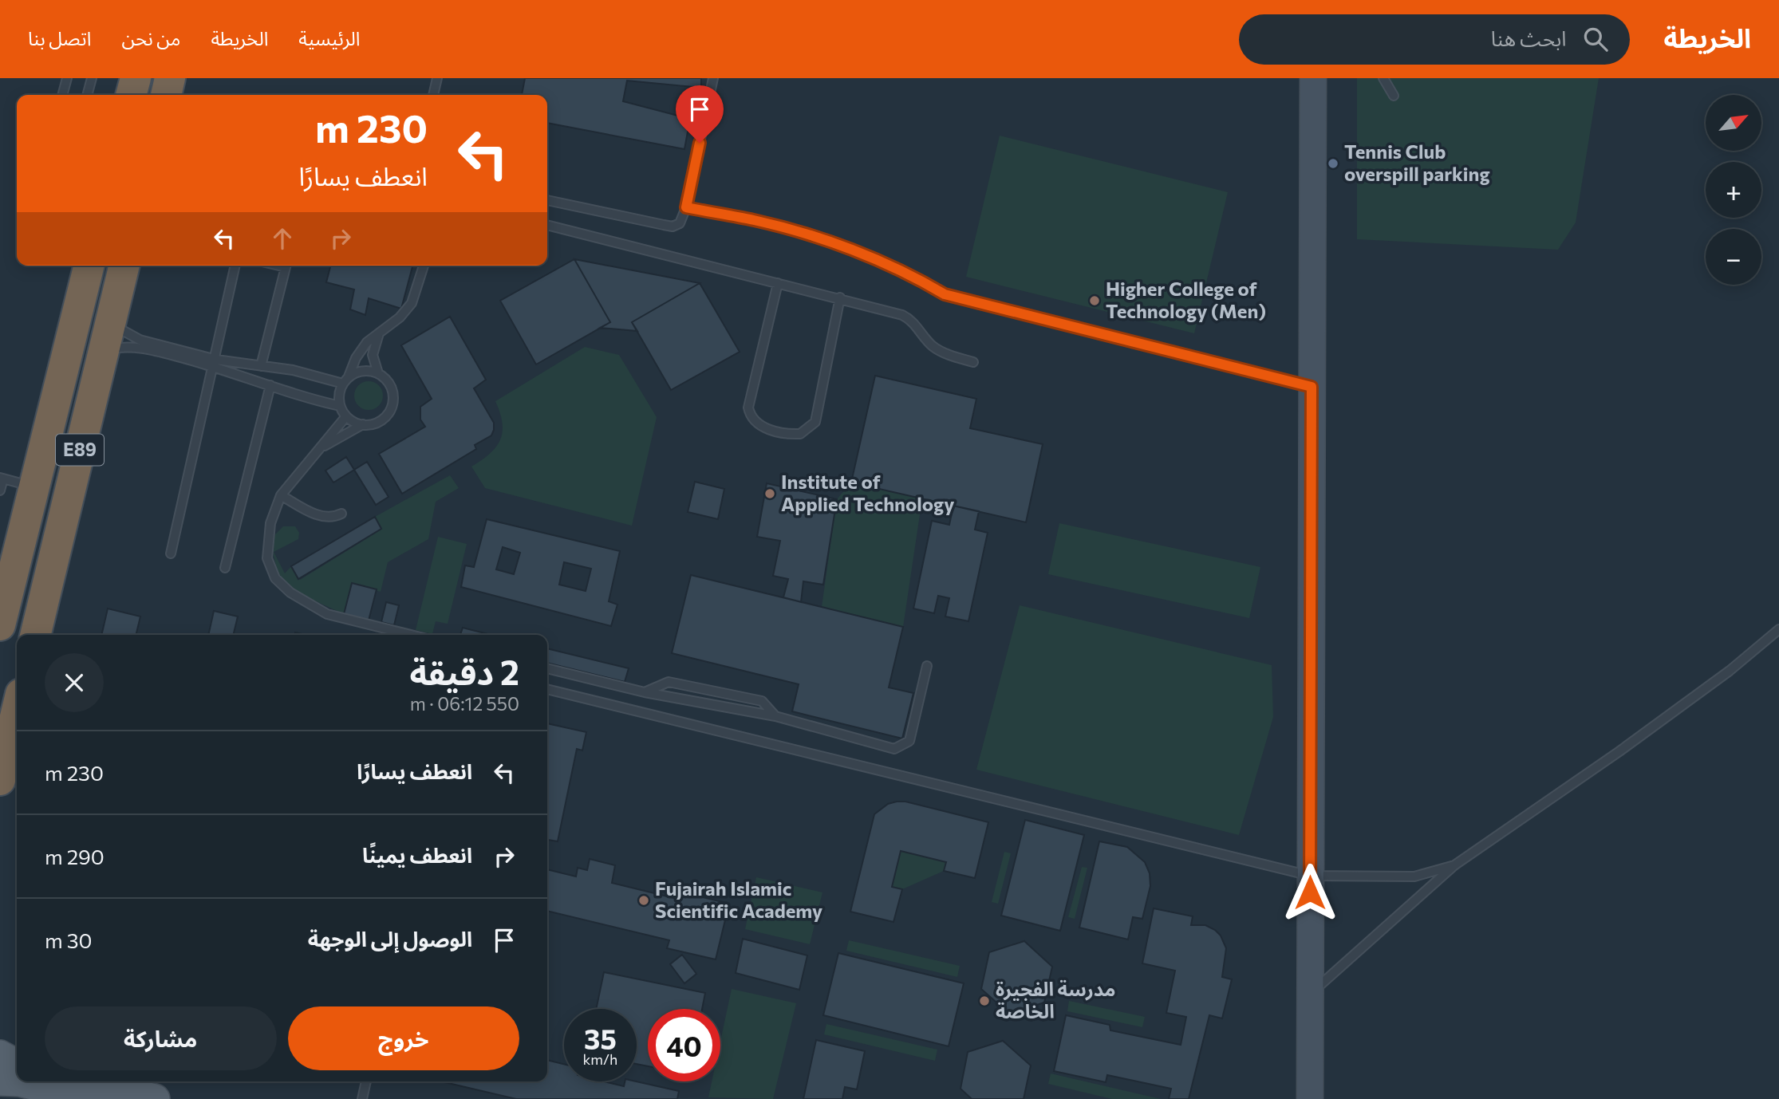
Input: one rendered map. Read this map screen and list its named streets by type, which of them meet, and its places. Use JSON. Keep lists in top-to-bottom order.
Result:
{
  "streets": {
    "highway": ["E89"]
  },
  "places": [
    "Tennis Club overspill parking",
    "Higher College of Technology (Men)",
    "Institute of Applied Technology",
    "Fujairah Islamic Scientific Academy",
    "مدرسة الفجيرة الخاصة"
  ],
  "north": "top right",
  "page": {
    "header": "الخريطة",
    "search": "ابحث هنا",
    "nav": [
      "الرئيسية",
      "الخريطة",
      "من نحن",
      "اتصل بنا"
    ],
    "map_buttons": ["+", "−"],
    "turn": ["230 m", "انعطف يسارًا"],
    "heading": ["2 دقيقة", "550 m · 06:12"],
    "list": [
      {
        "name": "انعطف يسارًا",
        "value": "230 m"
      },
      {
        "name": "انعطف يمينًا",
        "value": "290 m"
      },
      {
        "name": "الوصول إلى الوجهة",
        "value": "30 m"
      }
    ],
    "buttons": ["خروج", "مشاركة"],
    "speed": "35 km/h",
    "limit": "40"
  }
}
